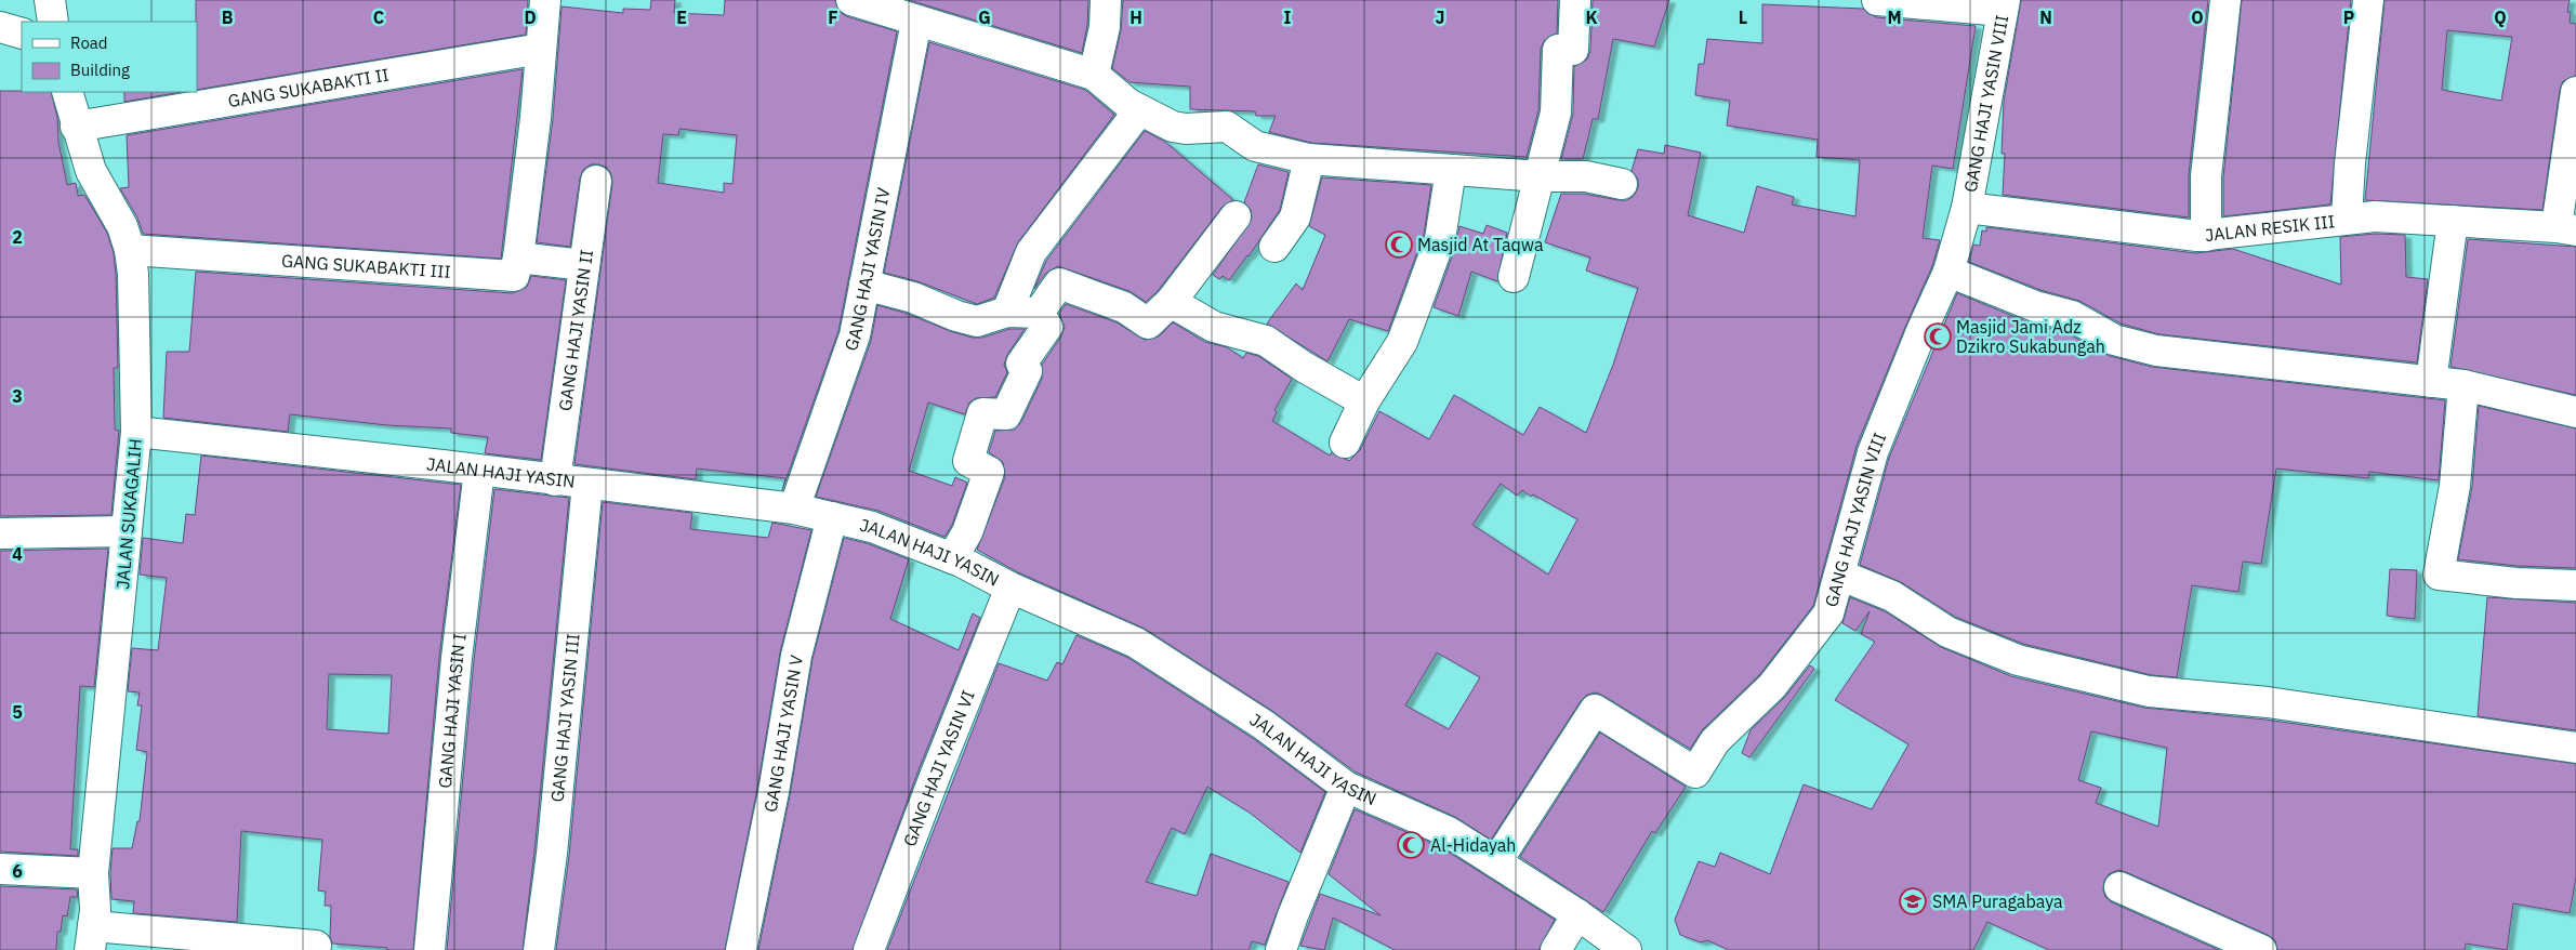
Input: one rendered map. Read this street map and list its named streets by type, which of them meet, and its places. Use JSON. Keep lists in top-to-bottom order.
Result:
{
  "streets": {
    "street": [
      "GANG SUKABAKTI II",
      "GANG HAJI YASIN VIII",
      "JALAN RESIK III",
      "GANG SUKABAKTI III",
      "GANG HAJI YASIN IV",
      "GANG HAJI YASIN II",
      "JALAN HAJI YASIN",
      "JALAN SUKAGALIH",
      "GANG HAJI YASIN I",
      "GANG HAJI YASIN III",
      "GANG HAJI YASIN V",
      "GANG HAJI YASIN VI"
    ]
  },
  "crossings": [
    ["GANG SUKABAKTI II", "JALAN SUKAGALIH"],
    ["GANG HAJI YASIN VIII", "JALAN RESIK III"],
    ["GANG HAJI YASIN VIII", "JALAN HAJI YASIN"],
    ["GANG SUKABAKTI III", "JALAN SUKAGALIH"],
    ["GANG HAJI YASIN IV", "JALAN HAJI YASIN"],
    ["GANG HAJI YASIN II", "JALAN HAJI YASIN"],
    ["JALAN HAJI YASIN", "JALAN SUKAGALIH"],
    ["JALAN HAJI YASIN", "GANG HAJI YASIN I"],
    ["JALAN HAJI YASIN", "GANG HAJI YASIN III"],
    ["JALAN HAJI YASIN", "GANG HAJI YASIN V"],
    ["JALAN HAJI YASIN", "GANG HAJI YASIN VI"]
  ],
  "places": {
    "mosque": ["Masjid At Taqwa", "Masjid Jami Adz Dzikro Sukabungah", "Al-Hidayah"],
    "school or university": ["SMA Puragabaya"]
  },
  "legend": ["Road", "Building"],
  "grid": {
    "columns": [
      "B",
      "C",
      "D",
      "E",
      "F",
      "G",
      "H",
      "I",
      "J",
      "K",
      "L",
      "M",
      "N",
      "O",
      "P",
      "Q"
    ],
    "rows": [
      "2",
      "3",
      "4",
      "5",
      "6"
    ]
  }
}
